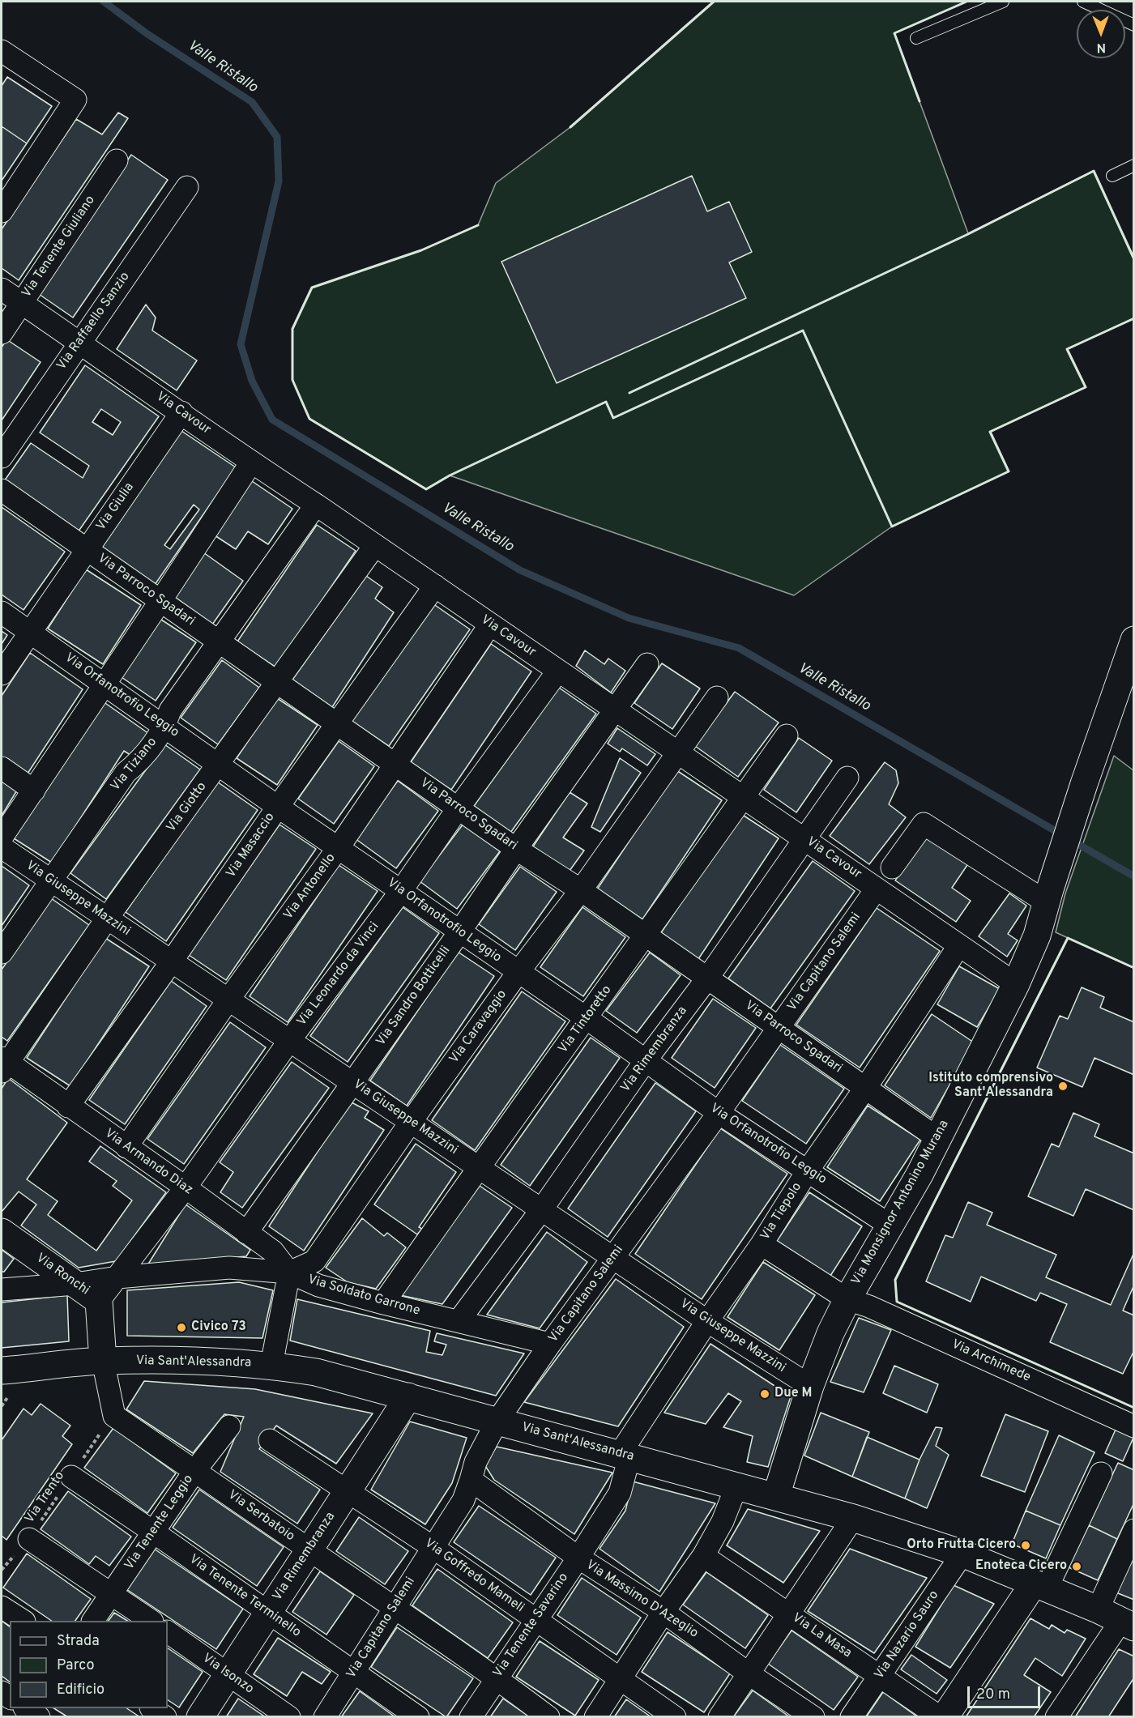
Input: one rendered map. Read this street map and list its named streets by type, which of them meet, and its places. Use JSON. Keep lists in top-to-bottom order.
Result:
{
  "streets": {
    "street": [
      "Via Tenente Giuliano",
      "Via Raffaello Sanzio",
      "Via Cavour",
      "Via Giulia",
      "Via Parroco Sgadari",
      "Via Orfanotrofio Leggio",
      "Via Tiziano",
      "Via Giotto",
      "Via Masaccio",
      "Via Antonello",
      "Via Giuseppe Mazzini",
      "Via Capitano Salemi",
      "Via Leonardo da Vinci",
      "Via Sandro Botticelli",
      "Via Tintoretto",
      "Via Caravaggio",
      "Via Rimembranza",
      "Via Armando Diaz",
      "Via Monsignor Antonino Murana",
      "Via Tiepolo",
      "Via Ronchi",
      "Via Soldato Garrone",
      "Via Archimede",
      "Via Sant'Alessandra",
      "Via Serbatoio",
      "Via Tenente Leggio",
      "Via Goffredo Mameli",
      "Via Tenente Terminello",
      "Via Massimo D'Azeglio",
      "Via Tenente Savarino",
      "Via Nazario Sauro",
      "Via La Masa",
      "Via Isonzo"
    ],
    "path": ["Via Trento"]
  },
  "crossings": [
    ["Via Tenente Giuliano", "Via Cavour"],
    ["Via Raffaello Sanzio", "Via Cavour"],
    ["Via Cavour", "Via Giulia"],
    ["Via Cavour", "Via Tiziano"],
    ["Via Cavour", "Via Giotto"],
    ["Via Cavour", "Via Masaccio"],
    ["Via Cavour", "Via Antonello"],
    ["Via Cavour", "Via Capitano Salemi"],
    ["Via Cavour", "Via Leonardo da Vinci"],
    ["Via Cavour", "Via Sandro Botticelli"],
    ["Via Cavour", "Via Tintoretto"],
    ["Via Cavour", "Via Caravaggio"],
    ["Via Cavour", "Via Rimembranza"],
    ["Via Cavour", "Via Monsignor Antonino Murana"],
    ["Via Cavour", "Via Tiepolo"],
    ["Via Giulia", "Via Parroco Sgadari"],
    ["Via Giulia", "Via Orfanotrofio Leggio"],
    ["Via Parroco Sgadari", "Via Tiziano"],
    ["Via Parroco Sgadari", "Via Giotto"],
    ["Via Parroco Sgadari", "Via Masaccio"],
    ["Via Parroco Sgadari", "Via Antonello"],
    ["Via Parroco Sgadari", "Via Capitano Salemi"],
    ["Via Parroco Sgadari", "Via Leonardo da Vinci"],
    ["Via Parroco Sgadari", "Via Sandro Botticelli"],
    ["Via Parroco Sgadari", "Via Tintoretto"],
    ["Via Parroco Sgadari", "Via Caravaggio"],
    ["Via Parroco Sgadari", "Via Rimembranza"],
    ["Via Parroco Sgadari", "Via Monsignor Antonino Murana"],
    ["Via Parroco Sgadari", "Via Tiepolo"],
    ["Via Orfanotrofio Leggio", "Via Tiziano"],
    ["Via Orfanotrofio Leggio", "Via Giotto"],
    ["Via Orfanotrofio Leggio", "Via Masaccio"],
    ["Via Orfanotrofio Leggio", "Via Antonello"],
    ["Via Orfanotrofio Leggio", "Via Capitano Salemi"],
    ["Via Orfanotrofio Leggio", "Via Leonardo da Vinci"],
    ["Via Orfanotrofio Leggio", "Via Sandro Botticelli"],
    ["Via Orfanotrofio Leggio", "Via Tintoretto"],
    ["Via Orfanotrofio Leggio", "Via Caravaggio"],
    ["Via Orfanotrofio Leggio", "Via Rimembranza"],
    ["Via Orfanotrofio Leggio", "Via Monsignor Antonino Murana"],
    ["Via Orfanotrofio Leggio", "Via Tiepolo"],
    ["Via Tiziano", "Via Giuseppe Mazzini"],
    ["Via Giotto", "Via Giuseppe Mazzini"],
    ["Via Giotto", "Via Armando Diaz"],
    ["Via Masaccio", "Via Giuseppe Mazzini"],
    ["Via Masaccio", "Via Armando Diaz"],
    ["Via Antonello", "Via Giuseppe Mazzini"],
    ["Via Antonello", "Via Armando Diaz"],
    ["Via Giuseppe Mazzini", "Via Capitano Salemi"],
    ["Via Giuseppe Mazzini", "Via Leonardo da Vinci"],
    ["Via Giuseppe Mazzini", "Via Sandro Botticelli"],
    ["Via Giuseppe Mazzini", "Via Tintoretto"],
    ["Via Giuseppe Mazzini", "Via Caravaggio"],
    ["Via Giuseppe Mazzini", "Via Rimembranza"],
    ["Via Giuseppe Mazzini", "Via Monsignor Antonino Murana"],
    ["Via Giuseppe Mazzini", "Via Tiepolo"],
    ["Via Capitano Salemi", "Via Soldato Garrone"],
    ["Via Capitano Salemi", "Via Sant'Alessandra"],
    ["Via Capitano Salemi", "Via Serbatoio"],
    ["Via Capitano Salemi", "Via Goffredo Mameli"],
    ["Via Capitano Salemi", "Via Tenente Terminello"],
    ["Via Capitano Salemi", "Via Massimo D'Azeglio"],
    ["Via Leonardo da Vinci", "Via Armando Diaz"],
    ["Via Leonardo da Vinci", "Via Ronchi"],
    ["Via Leonardo da Vinci", "Via Soldato Garrone"],
    ["Via Sandro Botticelli", "Via Armando Diaz"],
    ["Via Tintoretto", "Via Soldato Garrone"],
    ["Via Caravaggio", "Via Armando Diaz"],
    ["Via Caravaggio", "Via Soldato Garrone"],
    ["Via Rimembranza", "Via Soldato Garrone"],
    ["Via Rimembranza", "Via Sant'Alessandra"],
    ["Via Rimembranza", "Via Serbatoio"],
    ["Via Rimembranza", "Via Goffredo Mameli"],
    ["Via Rimembranza", "Via Tenente Terminello"],
    ["Via Rimembranza", "Via Isonzo"],
    ["Via Armando Diaz", "Via Soldato Garrone"],
    ["Via Monsignor Antonino Murana", "Via Archimede"],
    ["Via Monsignor Antonino Murana", "Via Sant'Alessandra"],
    ["Via Tiepolo", "Via Archimede"],
    ["Via Tiepolo", "Via Sant'Alessandra"],
    ["Via Tiepolo", "Via Tenente Savarino"],
    ["Via Ronchi", "Via Soldato Garrone"],
    ["Via Ronchi", "Via Sant'Alessandra"],
    ["Via Ronchi", "Via Serbatoio"],
    ["Via Sant'Alessandra", "Via Serbatoio"],
    ["Via Sant'Alessandra", "Via Tenente Savarino"],
    ["Via Sant'Alessandra", "Via Nazario Sauro"],
    ["Via Trento", "Via Tenente Terminello"],
    ["Via Serbatoio", "Via Tenente Leggio"],
    ["Via Serbatoio", "Via Tenente Savarino"],
    ["Via Tenente Leggio", "Via Tenente Terminello"],
    ["Via Goffredo Mameli", "Via Tenente Savarino"],
    ["Via Massimo D'Azeglio", "Via Tenente Savarino"],
    ["Via Nazario Sauro", "Via La Masa"]
  ],
  "water": ["Valle Ristallo"],
  "places": [
    "Istituto comprensivo Sant'Alessandra",
    "Civico 73",
    "Due M",
    "Orto Frutta Cicero",
    "Enoteca Cicero"
  ],
  "legend": ["Strada", "Parco", "Edificio"],
  "scale_bar": "20 m",
  "north": "bottom"
}
